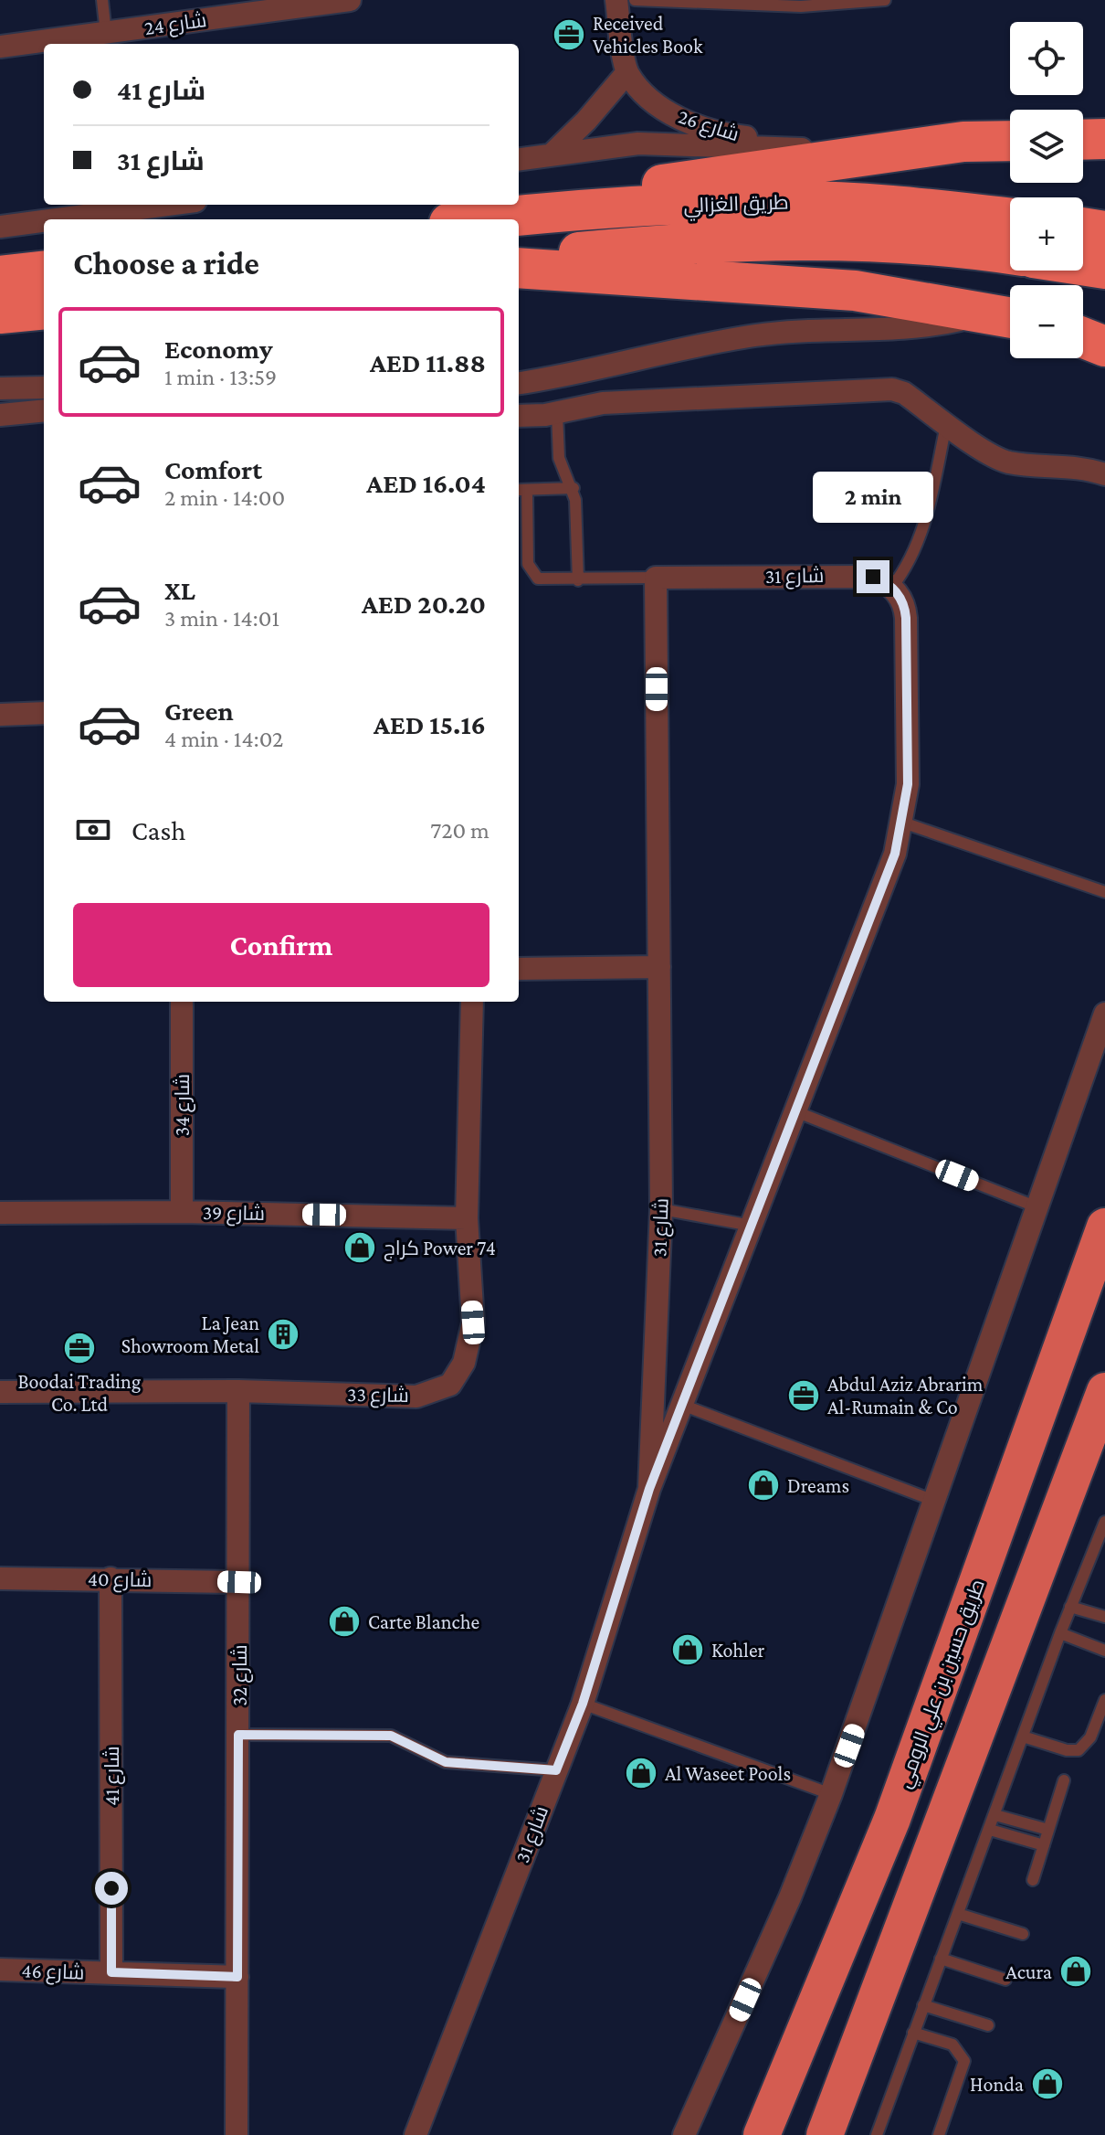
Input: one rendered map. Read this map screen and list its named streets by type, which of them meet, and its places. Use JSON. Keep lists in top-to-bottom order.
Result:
{
  "streets": {
    "highway": ["طريق الغزالي", "طريق حسين بن علي الرومي"],
    "street": [
      "شارع 24",
      "شارع 26",
      "شارع 31",
      "شارع 34",
      "شارع 39",
      "شارع 33",
      "شارع 40",
      "32 شارع",
      "شارع 41",
      "شارع 46"
    ]
  },
  "crossings": [
    ["شارع 34", "شارع 39"],
    ["شارع 39", "شارع 33"],
    ["شارع 33", "32 شارع"],
    ["شارع 40", "32 شارع"],
    ["شارع 40", "شارع 41"],
    ["32 شارع", "شارع 46"],
    ["شارع 41", "شارع 46"]
  ],
  "places": {
    "office": ["Received Vehicles Book", "Boodai Trading Co. Ltd", "Abdul Aziz Abrarim Al-Rumain & Co"],
    "shop": [
      "كراج Power 74",
      "Dreams",
      "Carte Blanche",
      "Kohler",
      "Al Waseet Pools",
      "Acura",
      "Honda"
    ],
    "building": ["La Jean Showroom Metal"]
  },
  "page": {
    "map_buttons": ["+", "−"],
    "banner": ["شارع 41", "شارع 31"],
    "heading": "Choose a ride",
    "list": [
      {
        "name": "Economy",
        "note": "1 min · 13:59",
        "value": "AED 11.88"
      },
      {
        "name": "Comfort",
        "note": "2 min · 14:00",
        "value": "AED 16.04"
      },
      {
        "name": "XL",
        "note": "3 min · 14:01",
        "value": "AED 20.20"
      },
      {
        "name": "Green",
        "note": "4 min · 14:02",
        "value": "AED 15.16"
      }
    ],
    "bubble": "2 min",
    "pay": ["Cash", "720 m"],
    "buttons": "Confirm"
  }
}
